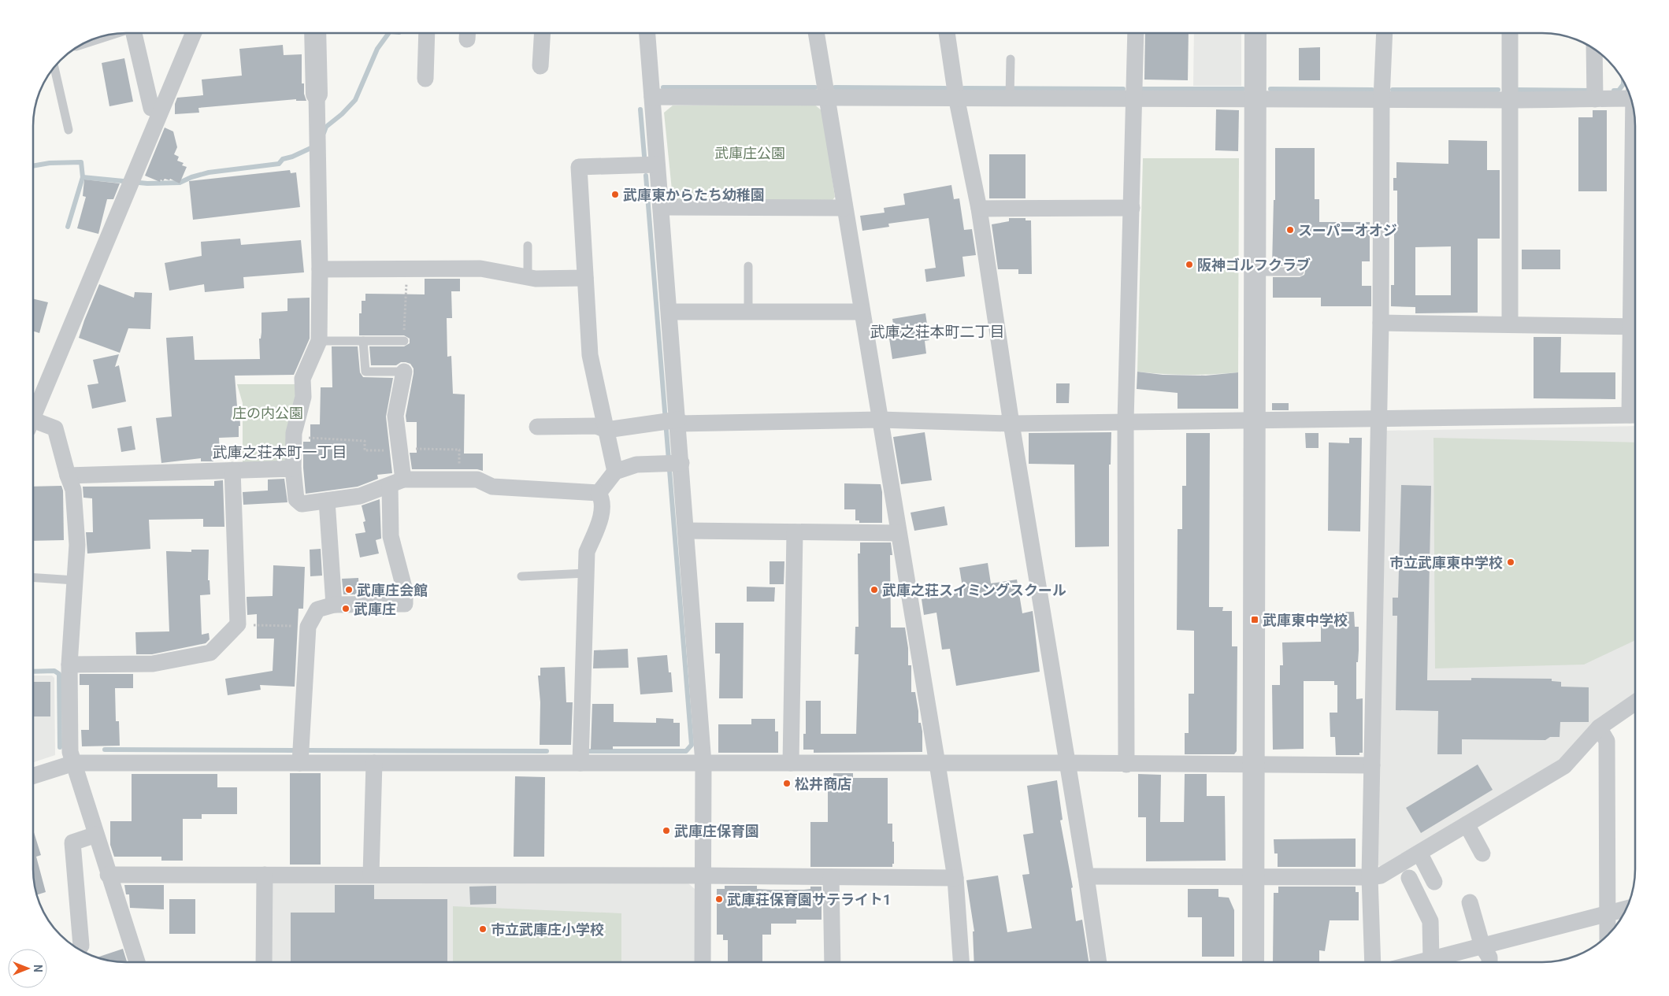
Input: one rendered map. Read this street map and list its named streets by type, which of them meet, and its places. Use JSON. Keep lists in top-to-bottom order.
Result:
{
  "districts": ["武庫之荘本町二丁目", "武庫之荘本町一丁目"],
  "parks": ["武庫庄公園", "庄の内公園"],
  "places": {
    "other": [
      "武庫東からたち幼稚園",
      "スーパーオオジ",
      "阪神ゴルフクラブ",
      "市立武庫東中学校",
      "武庫庄会館",
      "武庫之荘スイミングスクール",
      "武庫庄",
      "松井商店",
      "武庫庄保育園",
      "武庫荘保育園サテライト1",
      "市立武庫庄小学校"
    ],
    "transit": ["武庫東中学校"]
  },
  "north": "right"
}
